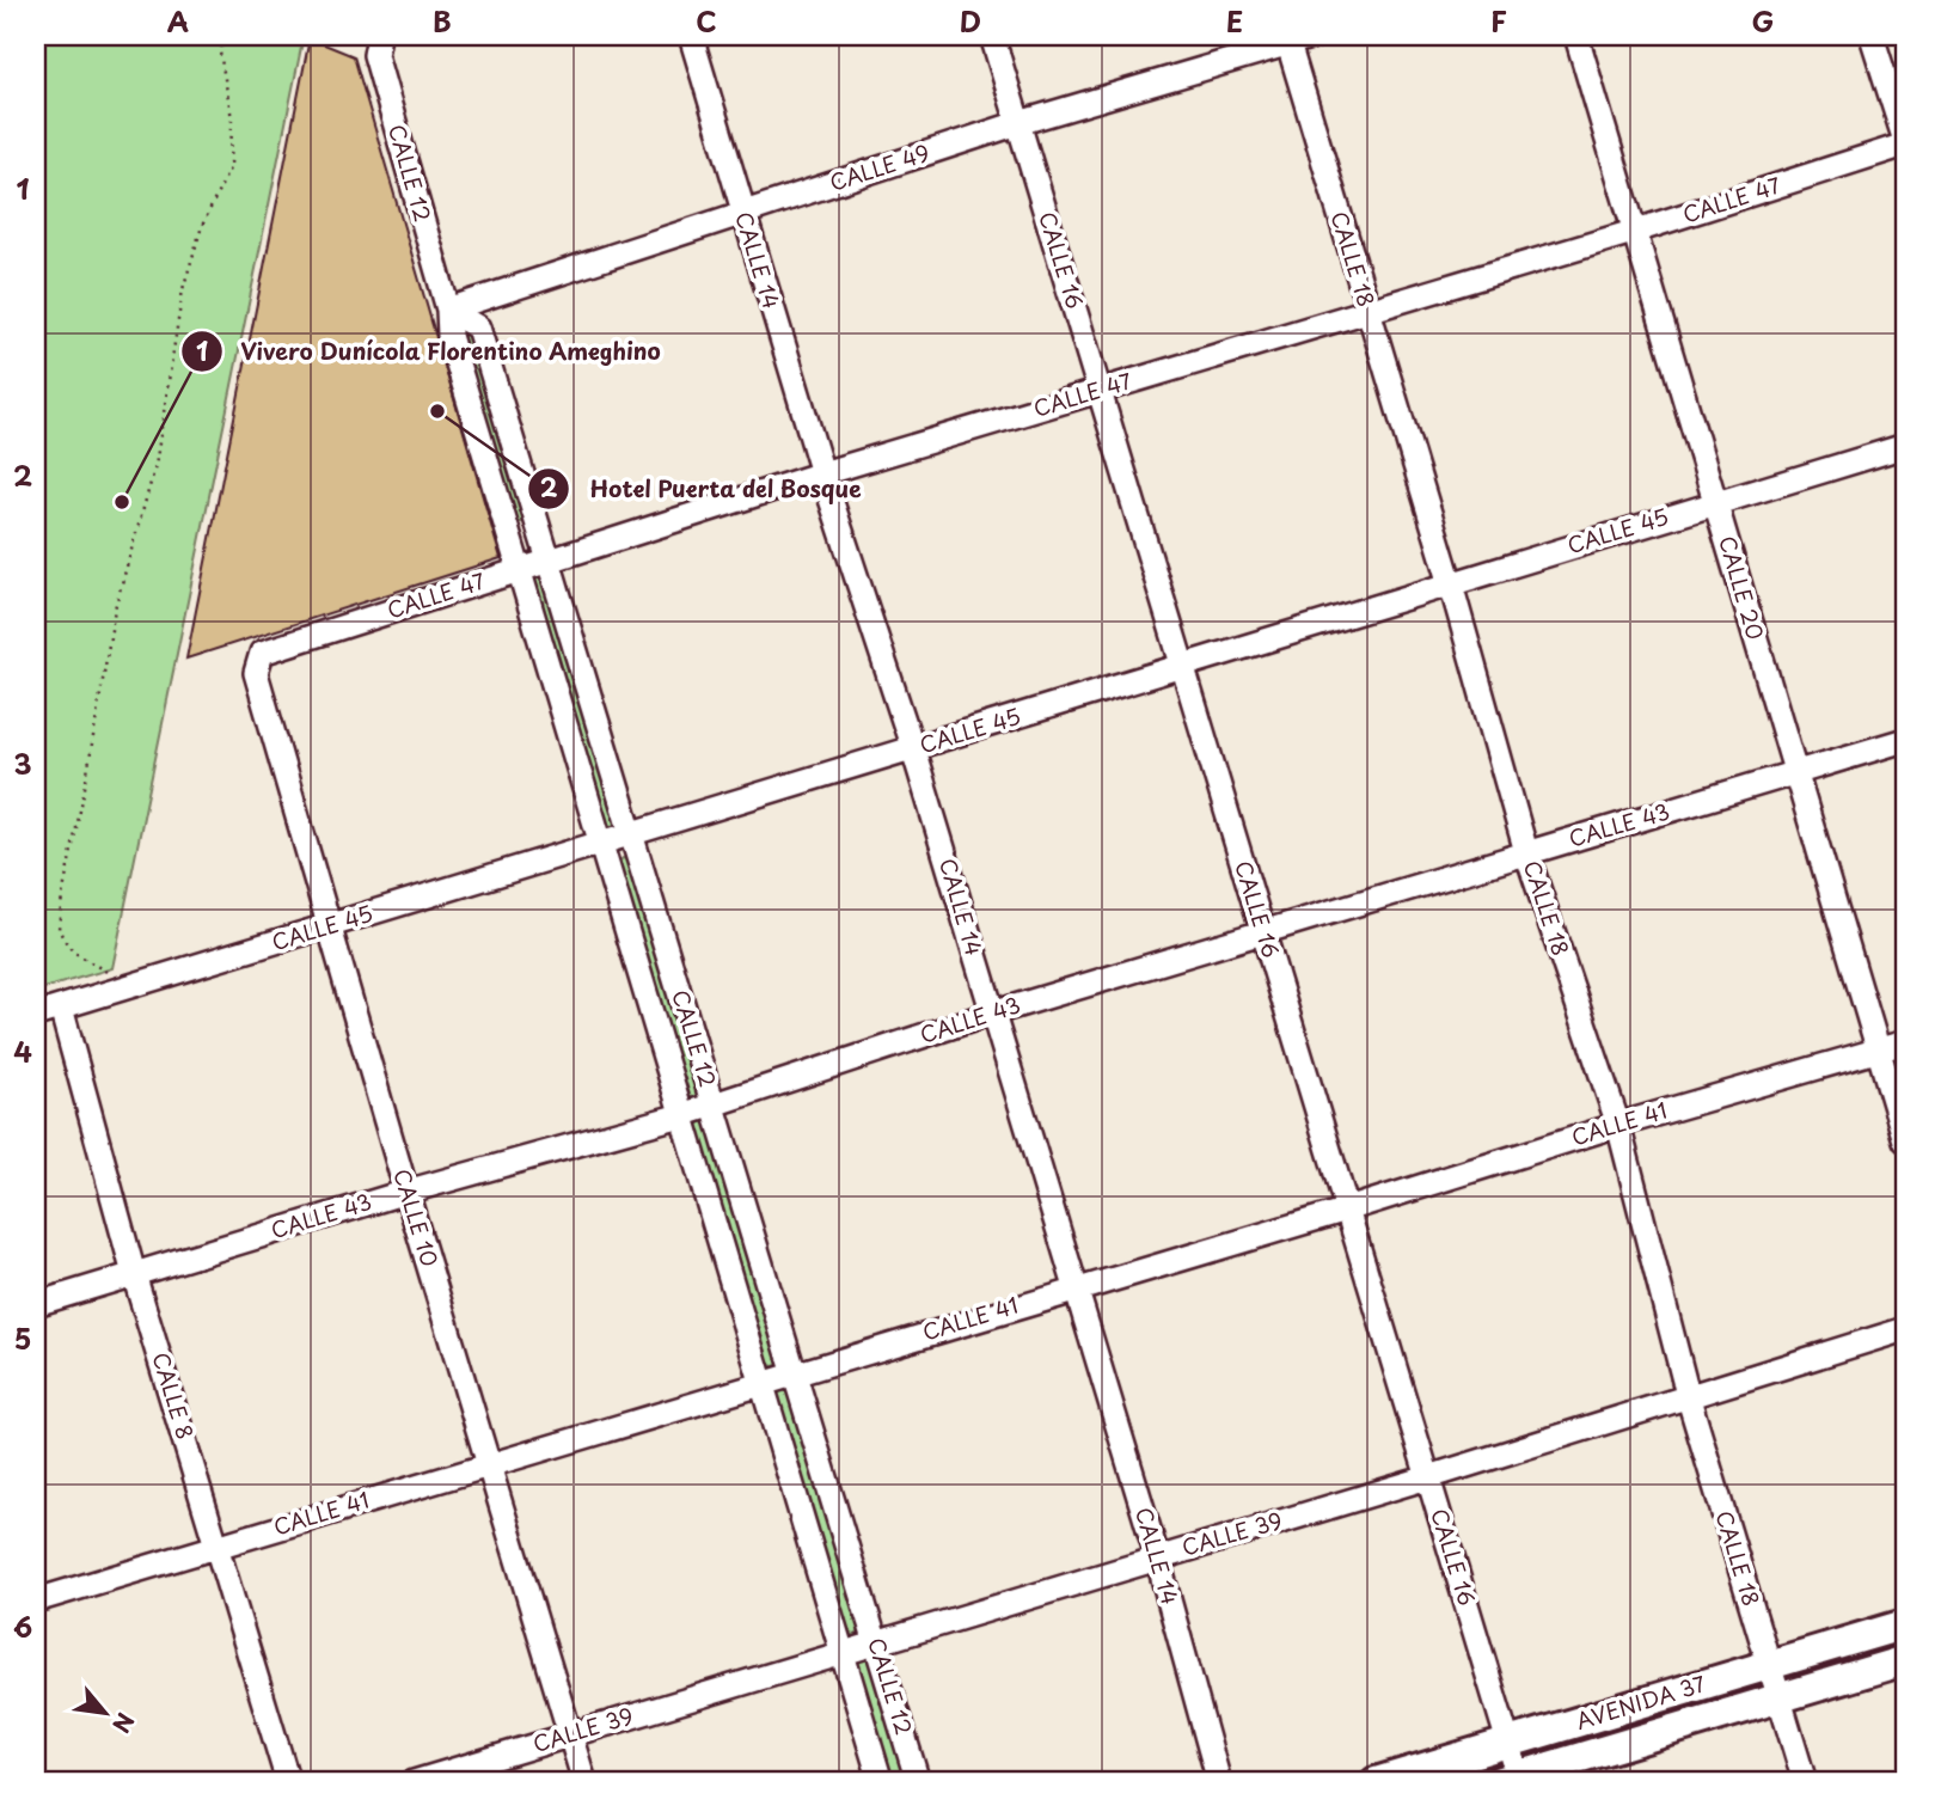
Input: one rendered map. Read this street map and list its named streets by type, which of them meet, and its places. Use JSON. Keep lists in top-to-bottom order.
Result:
{
  "streets": {
    "main road": ["AVENIDA 37"],
    "street": [
      "CALLE 49",
      "CALLE 12",
      "CALLE 47",
      "CALLE 18",
      "CALLE 14",
      "CALLE 16",
      "CALLE 45",
      "CALLE 20",
      "CALLE 43",
      "CALLE 41",
      "CALLE 10",
      "CALLE 8",
      "CALLE 39"
    ]
  },
  "crossings": [
    ["CALLE 49", "CALLE 12"],
    ["CALLE 49", "CALLE 18"],
    ["CALLE 49", "CALLE 14"],
    ["CALLE 49", "CALLE 16"],
    ["CALLE 12", "CALLE 47"],
    ["CALLE 12", "CALLE 45"],
    ["CALLE 12", "CALLE 43"],
    ["CALLE 12", "CALLE 41"],
    ["CALLE 12", "CALLE 39"],
    ["CALLE 47", "CALLE 18"],
    ["CALLE 47", "CALLE 14"],
    ["CALLE 47", "CALLE 16"],
    ["CALLE 47", "CALLE 20"],
    ["CALLE 47", "CALLE 10"],
    ["CALLE 18", "CALLE 45"],
    ["CALLE 18", "CALLE 43"],
    ["CALLE 18", "CALLE 41"],
    ["CALLE 18", "CALLE 39"],
    ["CALLE 18", "AVENIDA 37"],
    ["CALLE 14", "CALLE 45"],
    ["CALLE 14", "CALLE 43"],
    ["CALLE 14", "CALLE 41"],
    ["CALLE 14", "CALLE 39"],
    ["CALLE 16", "CALLE 45"],
    ["CALLE 16", "CALLE 43"],
    ["CALLE 16", "CALLE 41"],
    ["CALLE 16", "CALLE 39"],
    ["CALLE 16", "AVENIDA 37"],
    ["CALLE 45", "CALLE 20"],
    ["CALLE 45", "CALLE 10"],
    ["CALLE 45", "CALLE 8"],
    ["CALLE 20", "CALLE 43"],
    ["CALLE 20", "CALLE 41"],
    ["CALLE 43", "CALLE 10"],
    ["CALLE 43", "CALLE 8"],
    ["CALLE 41", "CALLE 10"],
    ["CALLE 41", "CALLE 8"],
    ["CALLE 10", "CALLE 39"]
  ],
  "places": ["Hotel Puerta del Bosque", "Vivero Dunícola Florentino Ameghino"],
  "north": "bottom right",
  "grid": {
    "columns": [
      "A",
      "B",
      "C",
      "D",
      "E",
      "F",
      "G"
    ],
    "rows": [
      "1",
      "2",
      "3",
      "4",
      "5",
      "6"
    ]
  }
}
